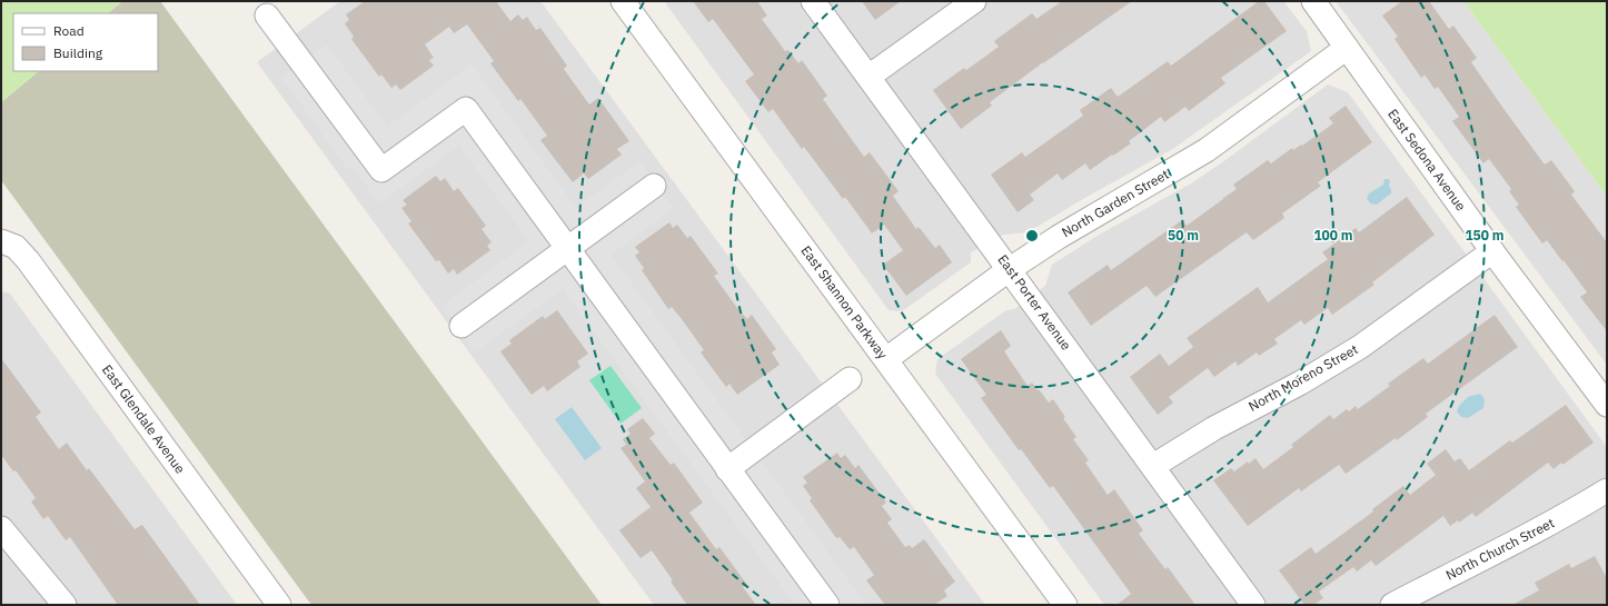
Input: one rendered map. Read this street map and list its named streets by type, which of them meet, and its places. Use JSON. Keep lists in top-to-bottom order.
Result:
{
  "streets": {
    "street": [
      "East Sedona Avenue",
      "North Garden Street",
      "East Shannon Parkway",
      "East Porter Avenue",
      "North Moreno Street",
      "East Glendale Avenue",
      "North Church Street"
    ]
  },
  "crossings": [
    ["East Sedona Avenue", "North Garden Street"],
    ["East Sedona Avenue", "North Moreno Street"],
    ["North Garden Street", "East Shannon Parkway"],
    ["North Garden Street", "East Porter Avenue"],
    ["East Porter Avenue", "North Moreno Street"]
  ],
  "legend": ["Road", "Building"],
  "rings": ["50 m", "100 m", "150 m"]
}
